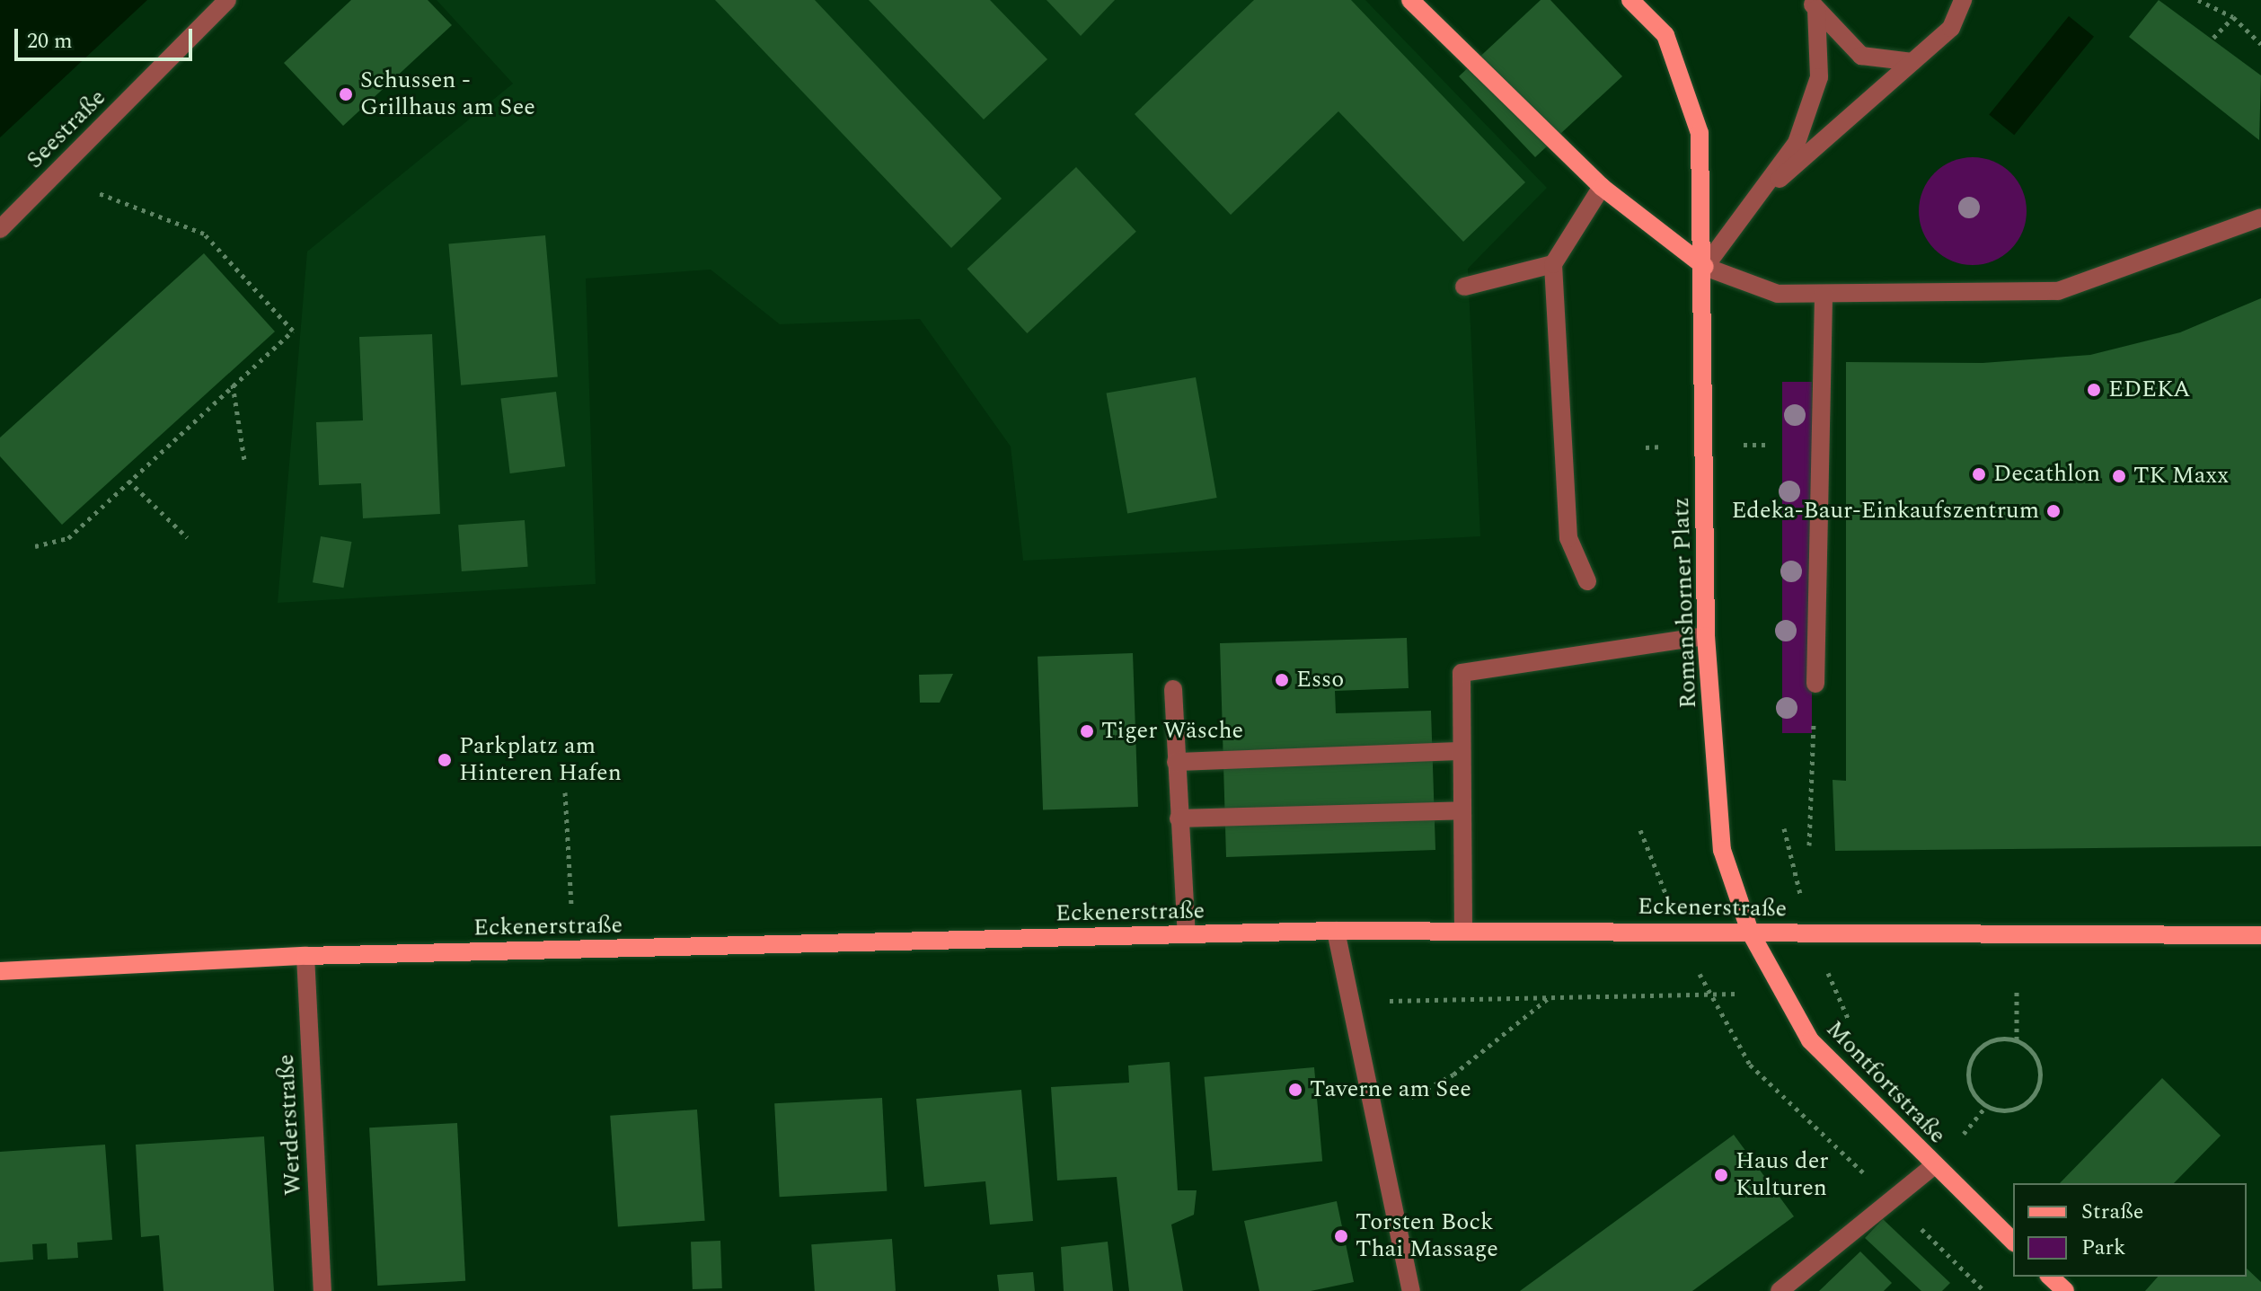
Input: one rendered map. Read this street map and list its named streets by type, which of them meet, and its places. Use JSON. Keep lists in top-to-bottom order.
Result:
{
  "streets": {
    "main road": ["Romanshorner Platz", "Eckenerstraße", "Montfortstraße"],
    "street": ["Seestraße", "Werderstraße"]
  },
  "crossings": [
    ["Romanshorner Platz", "Eckenerstraße"],
    ["Romanshorner Platz", "Montfortstraße"],
    ["Eckenerstraße", "Montfortstraße"],
    ["Eckenerstraße", "Werderstraße"]
  ],
  "places": [
    "Schussen - Grillhaus am See",
    "EDEKA",
    "Decathlon",
    "TK Maxx",
    "Edeka-Baur-Einkaufszentrum",
    "Esso",
    "Tiger Wäsche",
    "Parkplatz am Hinteren Hafen",
    "Taverne am See",
    "Haus der Kulturen",
    "Torsten Bock Thai Massage"
  ],
  "legend": ["Straße", "Park"],
  "scale_bar": "20 m"
}
